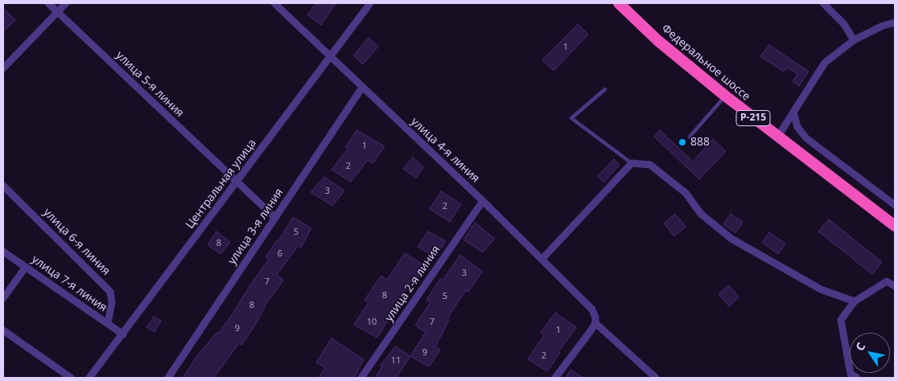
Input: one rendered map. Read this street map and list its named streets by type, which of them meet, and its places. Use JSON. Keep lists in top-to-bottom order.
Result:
{
  "streets": {
    "highway": ["Федеральное шоссе", "Р-215"],
    "street": [
      "улица 5-я линия",
      "улица 4-я линия",
      "Центральная улица",
      "улица 3-я линия",
      "улица 6-я линия",
      "улица 7-я линия",
      "улица 2-я линия"
    ]
  },
  "crossings": [
    ["улица 5-я линия", "Центральная улица"],
    ["улица 5-я линия", "улица 3-я линия"],
    ["улица 4-я линия", "Центральная улица"],
    ["улица 4-я линия", "улица 3-я линия"],
    ["улица 4-я линия", "улица 2-я линия"],
    ["Центральная улица", "улица 7-я линия"],
    ["улица 6-я линия", "улица 7-я линия"]
  ],
  "places": ["888"],
  "house_numbers": [
    "1",
    "1",
    "2",
    "3",
    "2",
    "5",
    "8",
    "6",
    "3",
    "7",
    "8",
    "5",
    "8",
    "10",
    "7",
    "9",
    "1",
    "9",
    "2",
    "11"
  ],
  "north": "top left"
}
